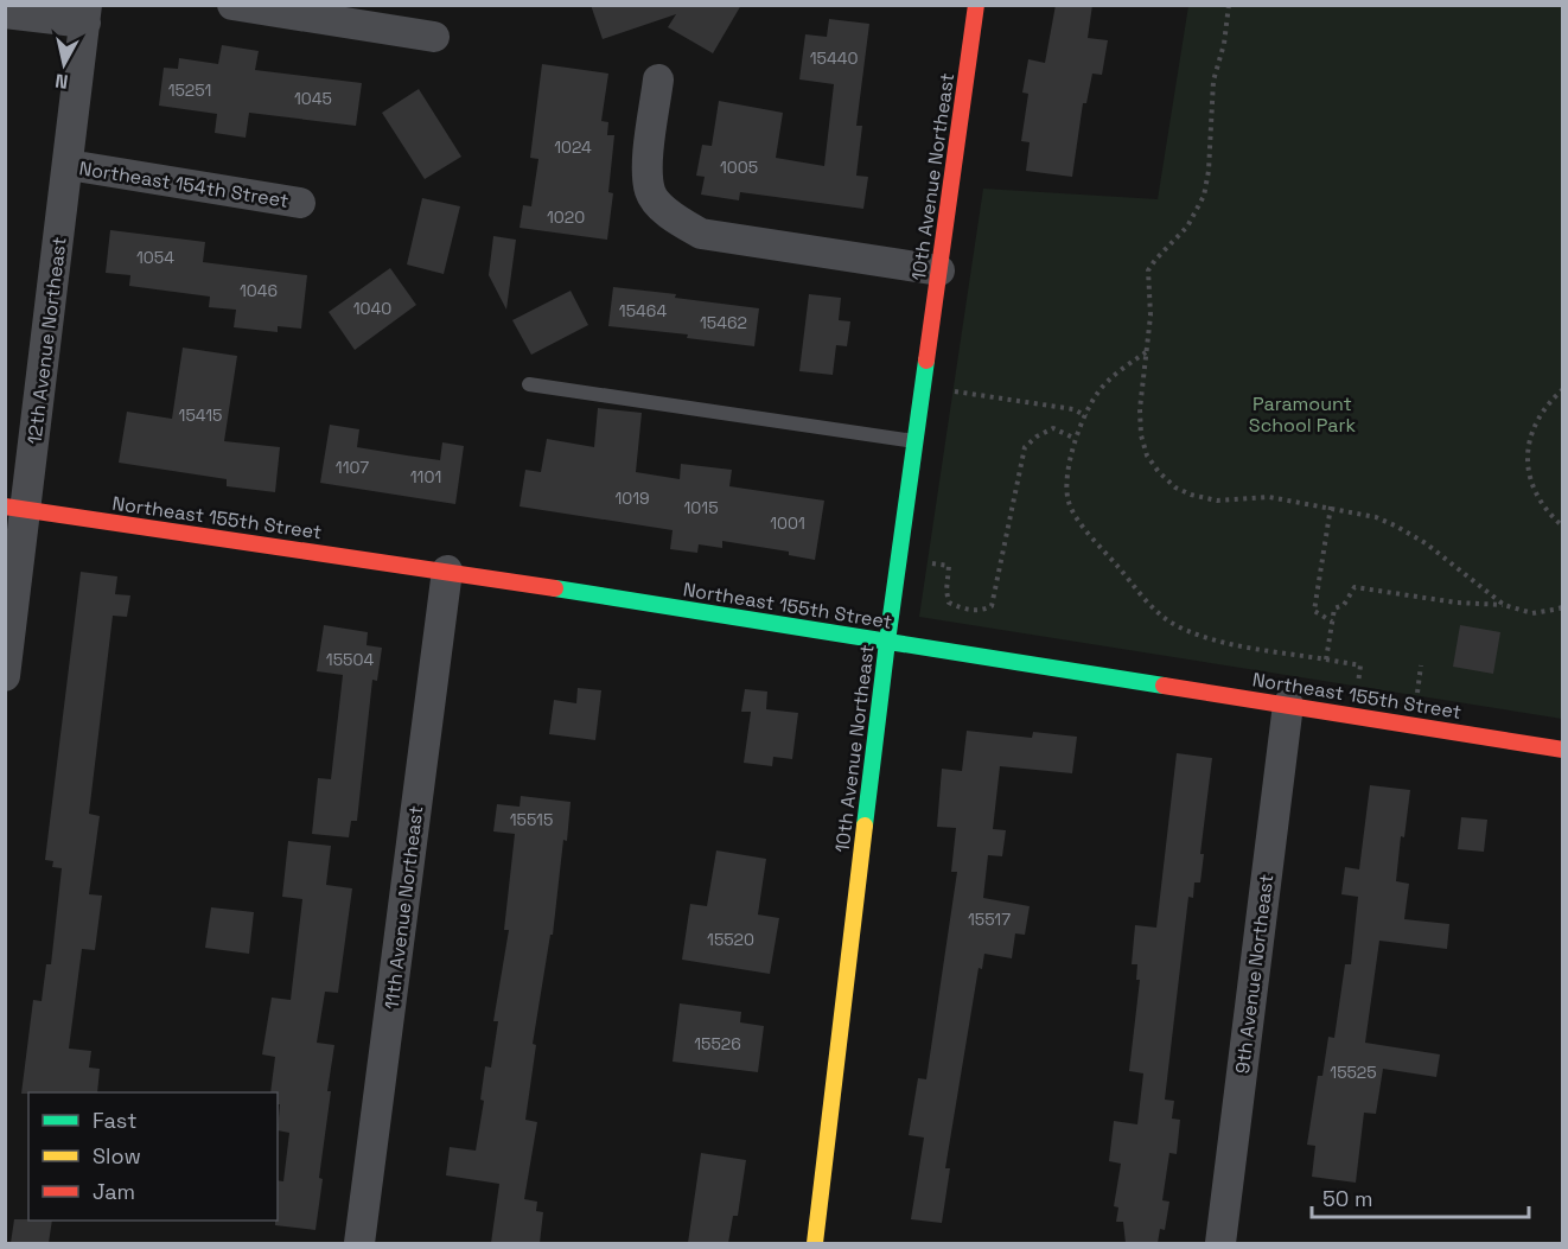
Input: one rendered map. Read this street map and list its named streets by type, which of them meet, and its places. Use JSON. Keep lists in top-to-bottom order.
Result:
{
  "streets": {
    "street": [
      "10th Avenue Northeast",
      "Northeast 154th Street",
      "12th Avenue Northeast",
      "Northeast 155th Street",
      "11th Avenue Northeast",
      "9th Avenue Northeast"
    ]
  },
  "crossings": [
    ["10th Avenue Northeast", "Northeast 155th Street"],
    ["Northeast 154th Street", "12th Avenue Northeast"],
    ["12th Avenue Northeast", "Northeast 155th Street"],
    ["Northeast 155th Street", "11th Avenue Northeast"],
    ["Northeast 155th Street", "9th Avenue Northeast"]
  ],
  "parks": ["Paramount School Park"],
  "house_numbers": [
    "15440",
    "15251",
    "1045",
    "1024",
    "1005",
    "1020",
    "1054",
    "1046",
    "1040",
    "15464",
    "15462",
    "15415",
    "1107",
    "1101",
    "1019",
    "1015",
    "1001",
    "15504",
    "15515",
    "15517",
    "15520",
    "15526",
    "15525"
  ],
  "legend": ["Fast", "Slow", "Jam"],
  "scale_bar": "50 m",
  "north": "bottom"
}
